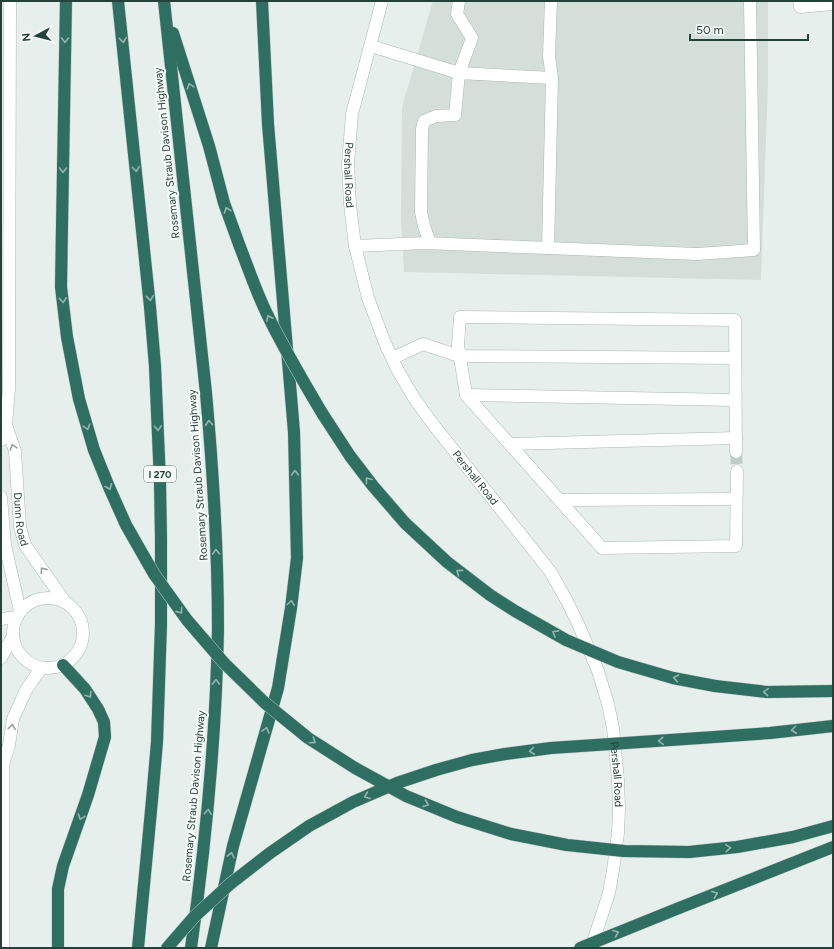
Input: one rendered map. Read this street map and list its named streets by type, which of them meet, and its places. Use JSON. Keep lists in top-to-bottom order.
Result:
{
  "streets": {
    "highway": ["Rosemary Straub Davison Highway", "I 270"],
    "street": ["Pershall Road", "Dunn Road"]
  },
  "scale_bar": "50 m",
  "north": "left"
}
